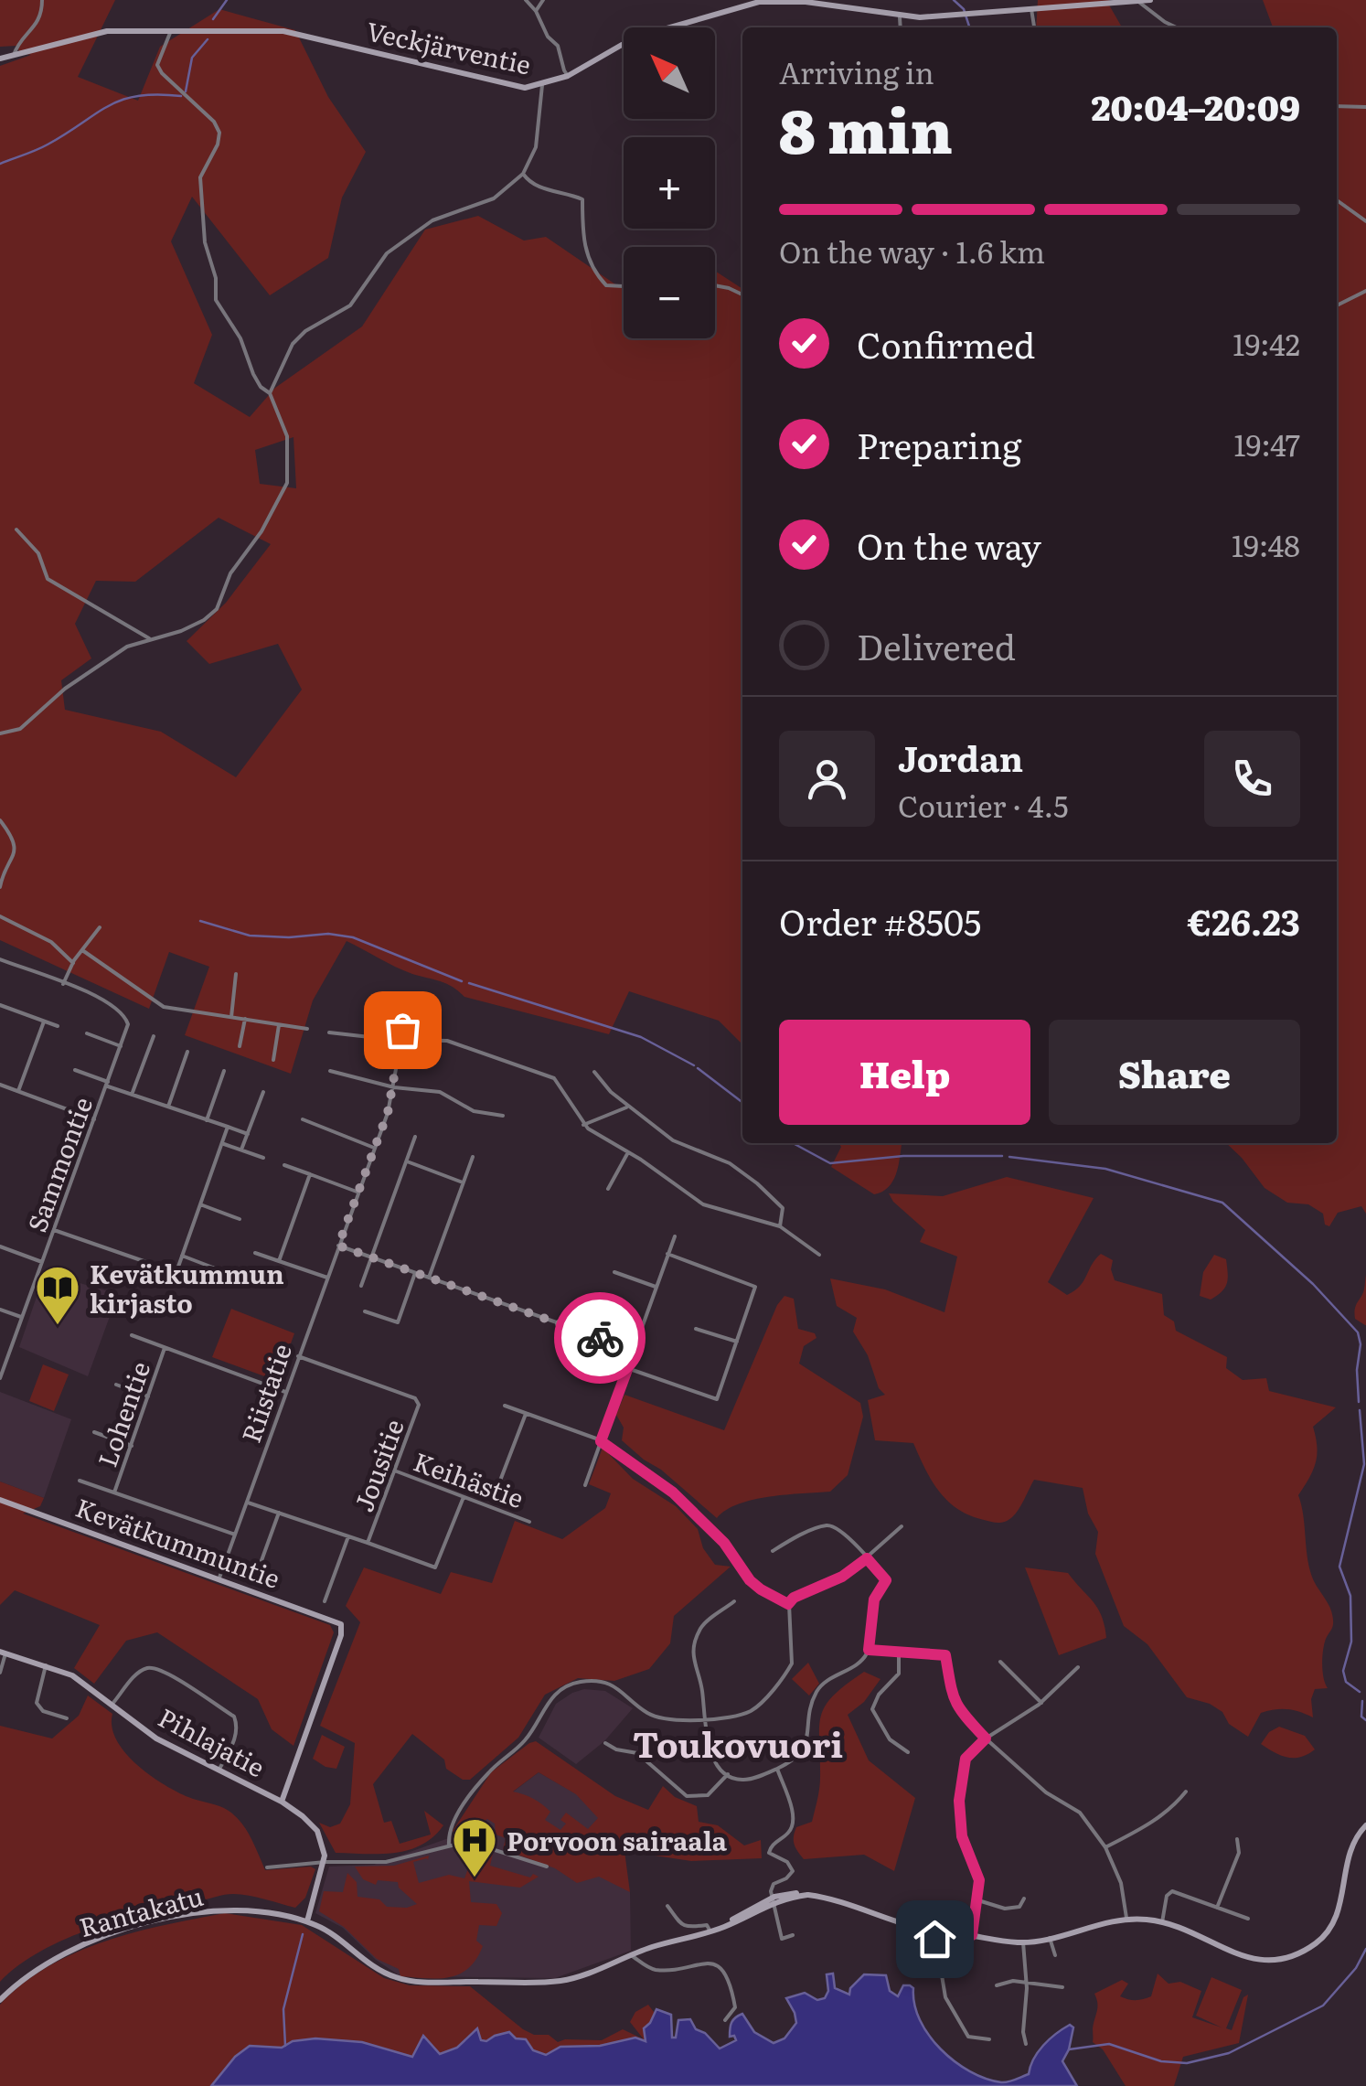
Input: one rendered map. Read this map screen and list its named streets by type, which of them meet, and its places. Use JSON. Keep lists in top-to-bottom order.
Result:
{
  "streets": {
    "street": [
      "Veckjärventie",
      "Sammontie",
      "Riistatie",
      "Lohentie",
      "Jousitie",
      "Keihästie",
      "Kevätkummuntie",
      "Pihlajatie",
      "Rantakatu"
    ]
  },
  "crossings": [
    ["Riistatie", "Lohentie"],
    ["Riistatie", "Jousitie"],
    ["Riistatie", "Kevätkummuntie"],
    ["Jousitie", "Keihästie"],
    ["Kevätkummuntie", "Pihlajatie"]
  ],
  "districts": ["Toukovuori"],
  "places": {
    "library": ["Kevätkummun kirjasto"],
    "hospital": ["Porvoon sairaala"]
  },
  "north": "top left",
  "page": {
    "map_buttons": ["+", "−"],
    "heading": ["8 min", "Arriving in", "20:04–20:09"],
    "panel": [
      "Jordan",
      "Courier · 4.5",
      "Order #8505",
      "€26.23"
    ],
    "bar": "On the way · 1.6 km",
    "list": [
      ["Confirmed", "19:42"],
      ["Preparing", "19:47"],
      ["On the way", "19:48"],
      "Delivered"
    ],
    "buttons": ["Help", "Share"]
  }
}
